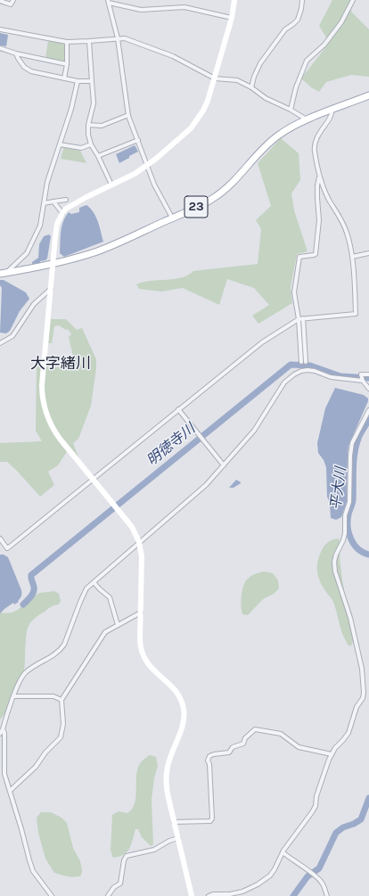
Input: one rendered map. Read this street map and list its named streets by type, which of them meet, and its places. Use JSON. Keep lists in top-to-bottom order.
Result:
{
  "streets": {
    "main road": ["23"]
  },
  "districts": ["大字緒川"],
  "water": ["明徳寺川", "平大川"]
}
